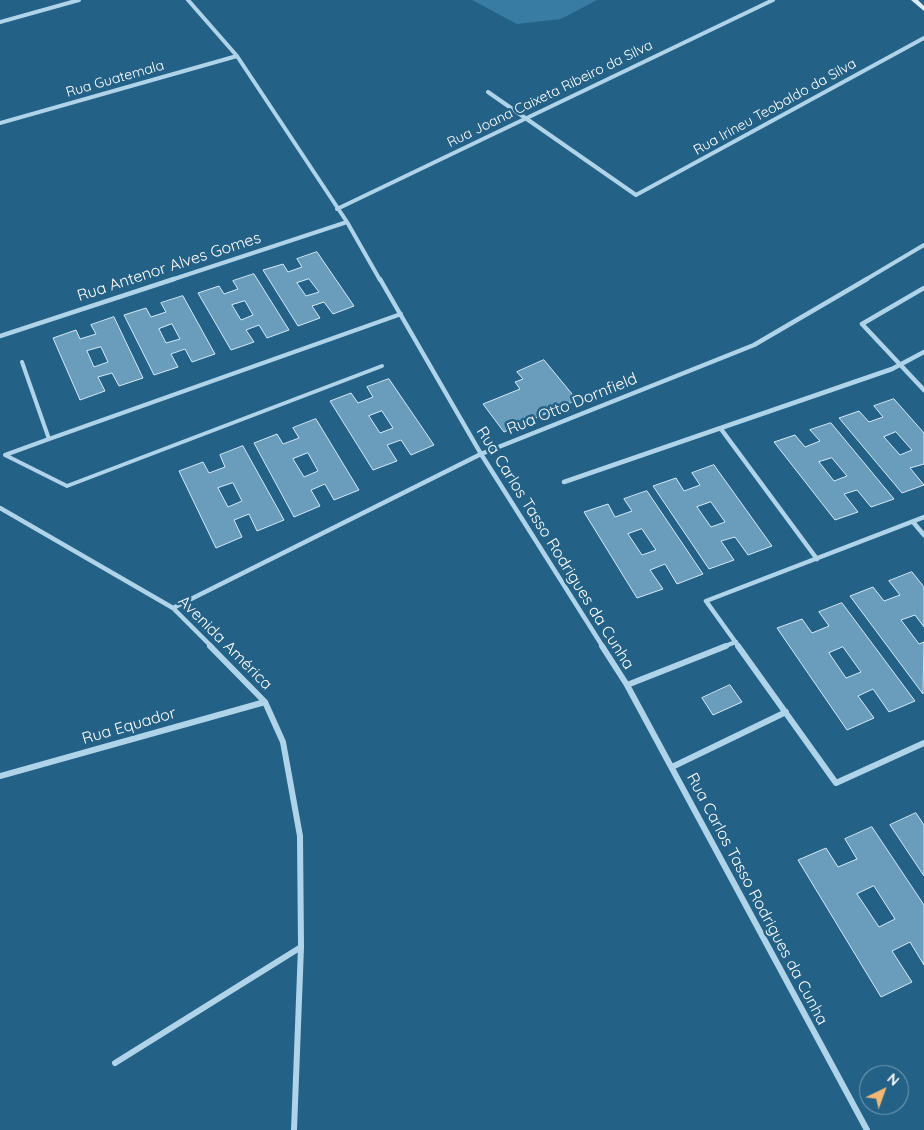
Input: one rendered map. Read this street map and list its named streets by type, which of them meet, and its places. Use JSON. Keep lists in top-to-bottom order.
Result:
{
  "streets": {
    "street": [
      "Rua Guatemala",
      "Rua Joana Caixeta Ribeiro da Silva",
      "Rua Irineu Teobaldo da Silva",
      "Rua Antenor Alves Gomes",
      "Rua Otto Dornfield",
      "Rua Carlos Tasso Rodrigues da Cunha",
      "Avenida América",
      "Rua Equador"
    ]
  },
  "crossings": [
    ["Rua Guatemala", "Rua Carlos Tasso Rodrigues da Cunha"],
    ["Rua Joana Caixeta Ribeiro da Silva", "Rua Irineu Teobaldo da Silva"],
    ["Rua Joana Caixeta Ribeiro da Silva", "Rua Carlos Tasso Rodrigues da Cunha"],
    ["Rua Antenor Alves Gomes", "Rua Carlos Tasso Rodrigues da Cunha"],
    ["Rua Otto Dornfield", "Rua Carlos Tasso Rodrigues da Cunha"],
    ["Rua Otto Dornfield", "Avenida América"],
    ["Avenida América", "Rua Equador"]
  ],
  "north": "top right"
}
